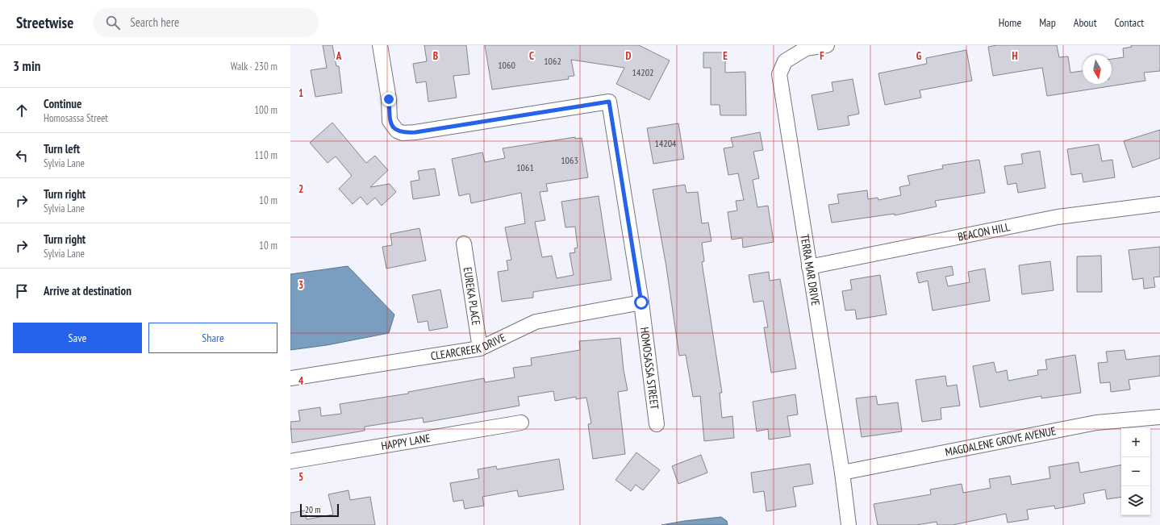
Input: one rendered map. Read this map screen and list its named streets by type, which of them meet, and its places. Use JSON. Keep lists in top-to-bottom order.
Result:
{
  "streets": {
    "street": [
      "BEACON HILL",
      "TERRA MAR DRIVE",
      "EUREKA PLACE",
      "CLEARCREEK DRIVE",
      "HOMOSASSA STREET",
      "MAGDALENE GROVE AVENUE",
      "HAPPY LANE"
    ]
  },
  "crossings": [
    ["BEACON HILL", "TERRA MAR DRIVE"],
    ["TERRA MAR DRIVE", "MAGDALENE GROVE AVENUE"],
    ["EUREKA PLACE", "CLEARCREEK DRIVE"],
    ["CLEARCREEK DRIVE", "HOMOSASSA STREET"]
  ],
  "house_numbers": [
    "1062",
    "1060",
    "14202",
    "14204",
    "1063",
    "1061"
  ],
  "scale_bar": "20 m",
  "north": "bottom",
  "page": {
    "header": "Streetwise",
    "search": "Search here",
    "nav": [
      "Home",
      "Map",
      "About",
      "Contact"
    ],
    "heading": ["3 min", "Walk · 230 m"],
    "list": [
      ["Continue", "Homosassa Street", "100 m"],
      ["Turn left", "Sylvia Lane", "110 m"],
      ["Turn right", "Sylvia Lane", "10 m"],
      ["Turn right", "Sylvia Lane", "10 m"],
      "Arrive at destination"
    ],
    "buttons": ["Save", "Share"],
    "map_buttons": ["+", "−"],
    "scale": "20 m"
  },
  "grid": {
    "columns": [
      "A",
      "B",
      "C",
      "D",
      "E",
      "F",
      "G",
      "H"
    ],
    "rows": [
      "1",
      "2",
      "3",
      "4",
      "5"
    ]
  }
}
